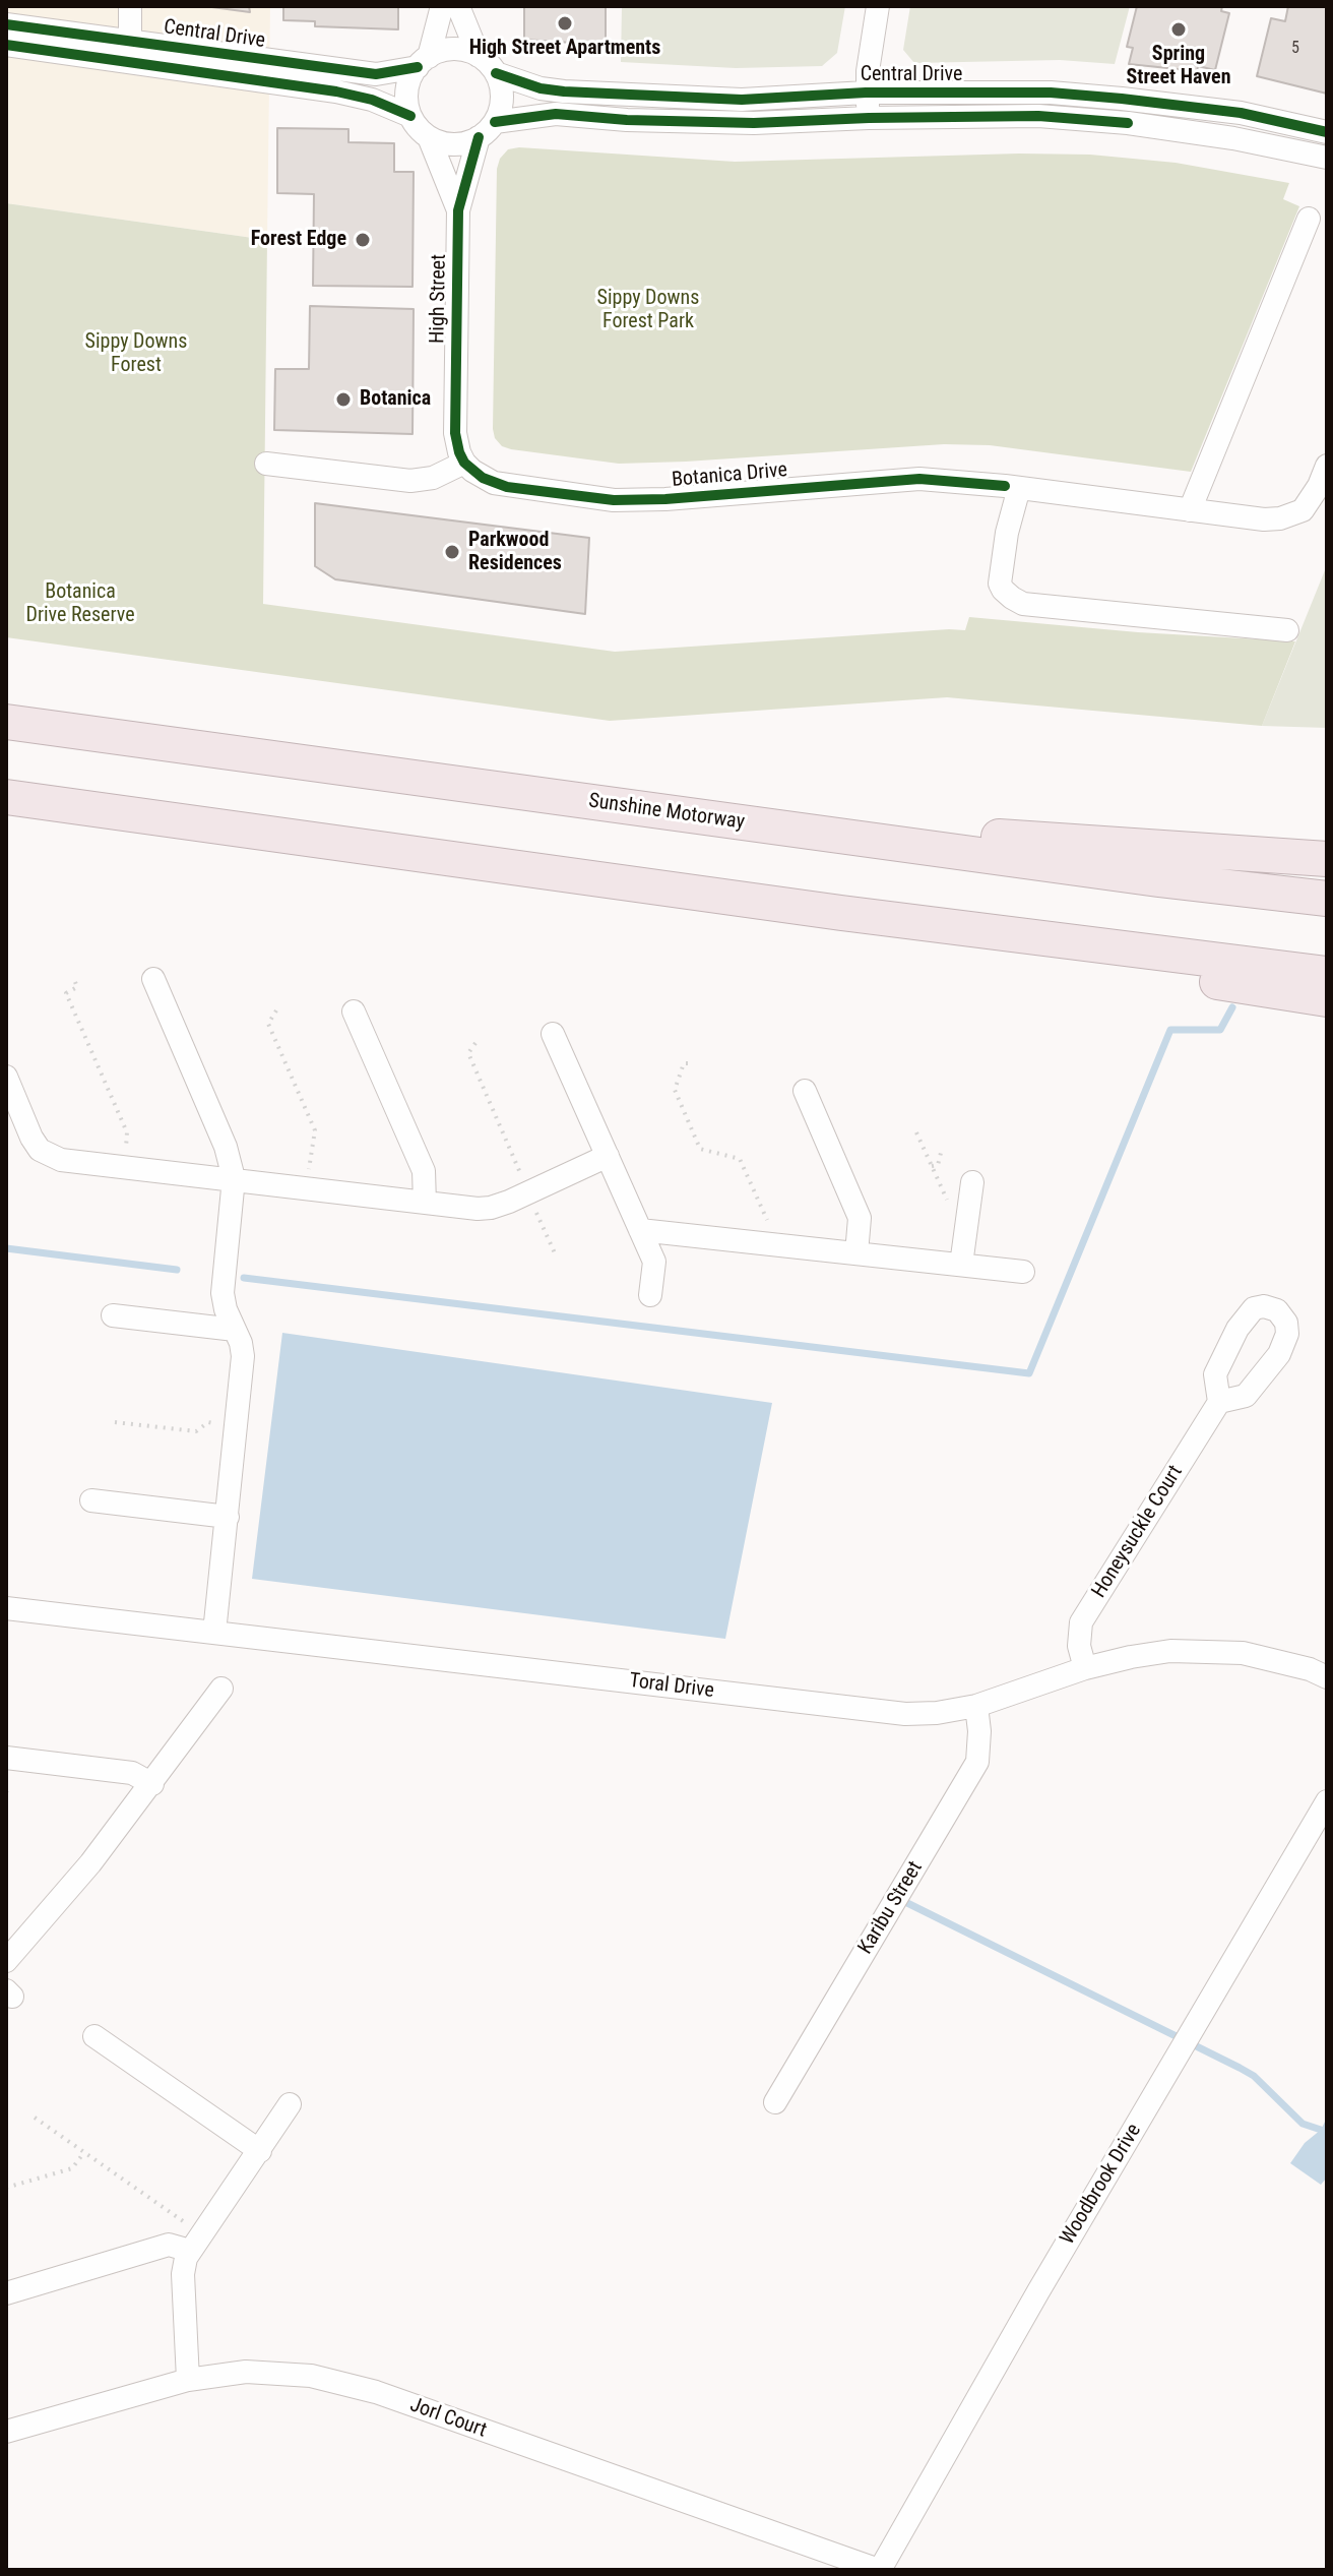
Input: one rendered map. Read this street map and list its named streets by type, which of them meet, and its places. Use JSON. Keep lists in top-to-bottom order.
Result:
{
  "streets": {
    "highway": ["Sunshine Motorway"],
    "street": [
      "Central Drive",
      "High Street",
      "Botanica Drive",
      "Honeysuckle Court",
      "Toral Drive",
      "Karibu Street",
      "Woodbrook Drive",
      "Jorl Court"
    ]
  },
  "crossings": [
    ["Central Drive", "High Street"],
    ["High Street", "Botanica Drive"],
    ["Honeysuckle Court", "Toral Drive"],
    ["Toral Drive", "Karibu Street"],
    ["Woodbrook Drive", "Jorl Court"]
  ],
  "parks": ["Sippy Downs Forest Park", "Sippy Downs Forest", "Botanica Drive Reserve"],
  "places": [
    "High Street Apartments",
    "Spring Street Haven",
    "Forest Edge",
    "Botanica",
    "Parkwood Residences"
  ],
  "house_numbers": ["5"]
}
